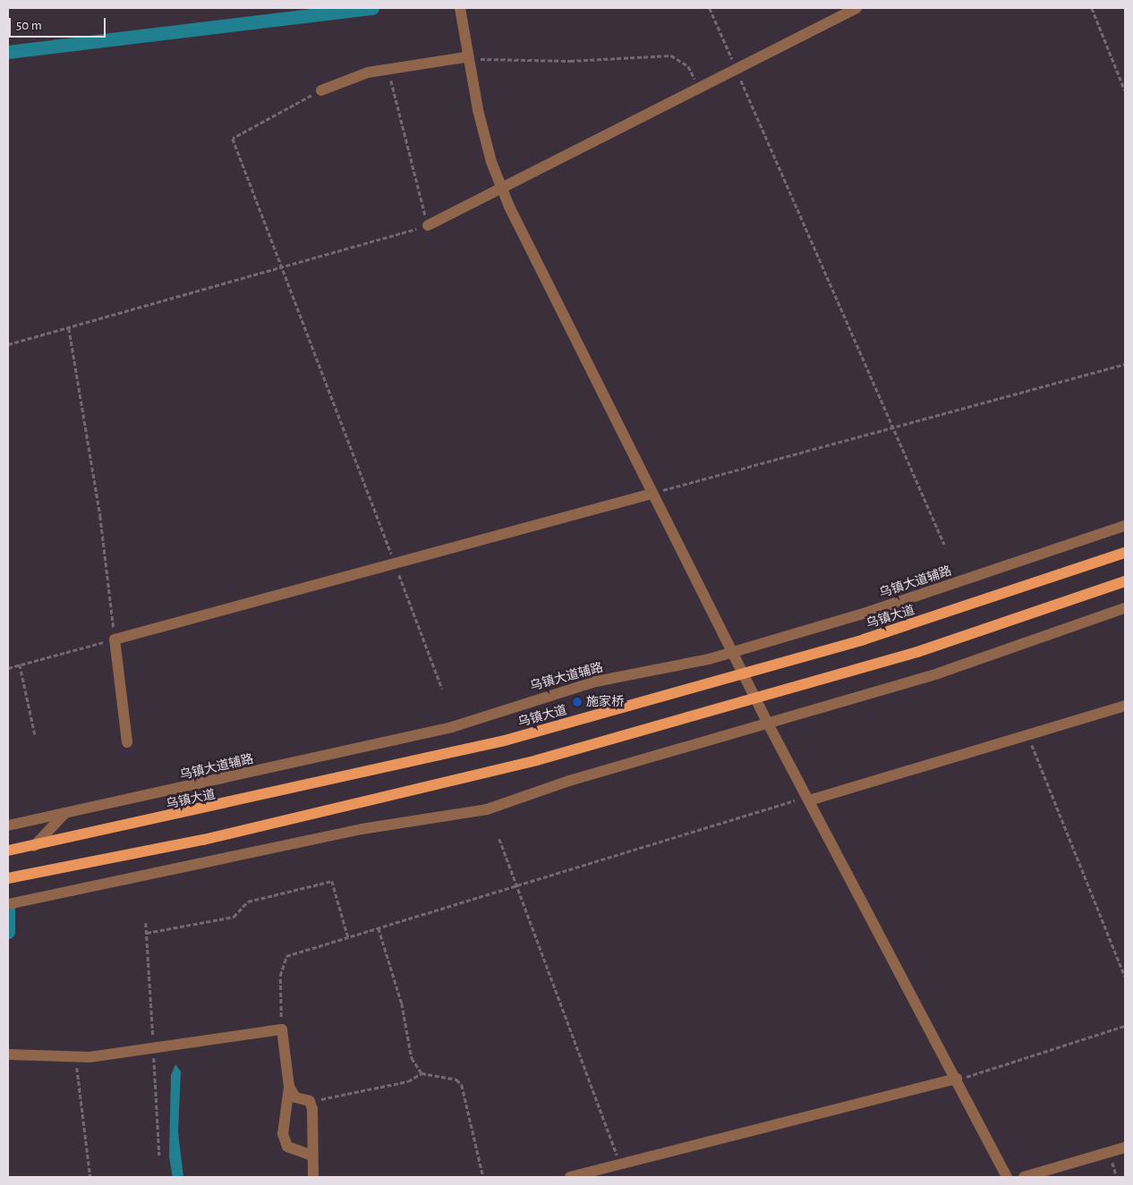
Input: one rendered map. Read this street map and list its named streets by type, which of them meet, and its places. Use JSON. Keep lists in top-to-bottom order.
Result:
{
  "streets": {
    "main road": ["乌镇大道"],
    "street": ["乌镇大道辅路"]
  },
  "places": ["施家桥"],
  "scale_bar": "50 m"
}
